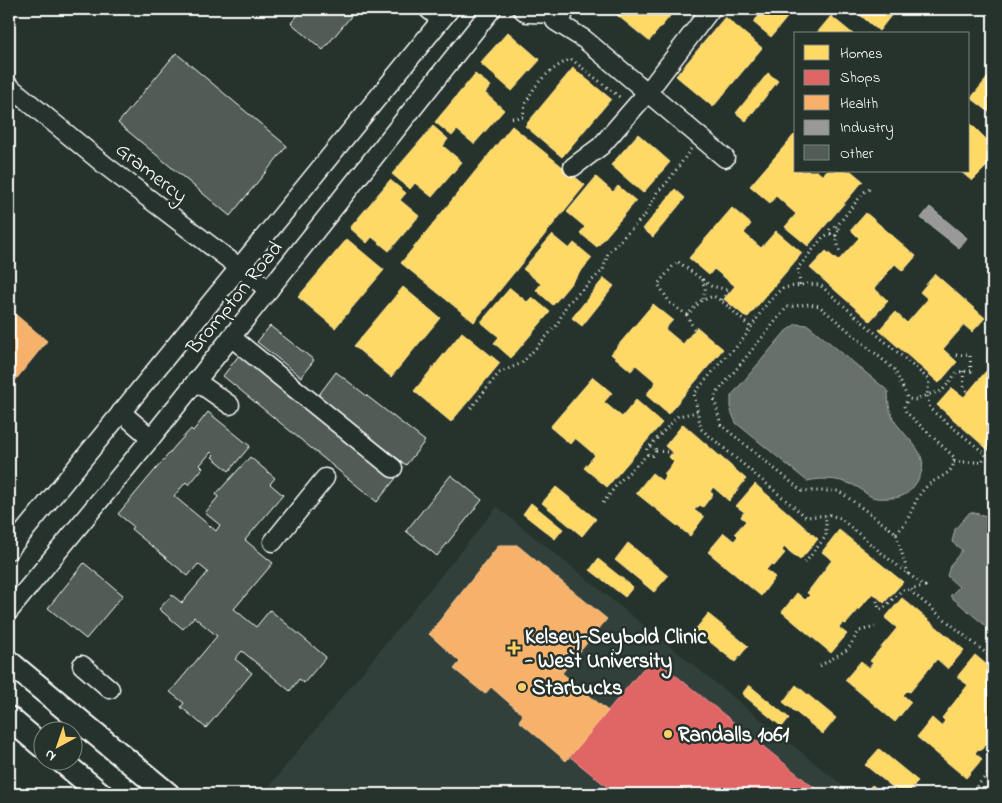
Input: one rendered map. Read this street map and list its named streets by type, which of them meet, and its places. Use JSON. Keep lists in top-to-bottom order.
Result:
{
  "streets": {
    "street": ["Gramercy", "Brompton Road"]
  },
  "crossings": [
    ["Gramercy", "Brompton Road"]
  ],
  "places": {
    "health": ["Kelsey-Seybold Clinic - West University"],
    "other": ["Starbucks", "Randalls 1061"]
  },
  "legend": [
    "Homes",
    "Shops",
    "Health",
    "Industry",
    "Other"
  ],
  "north": "bottom left"
}
